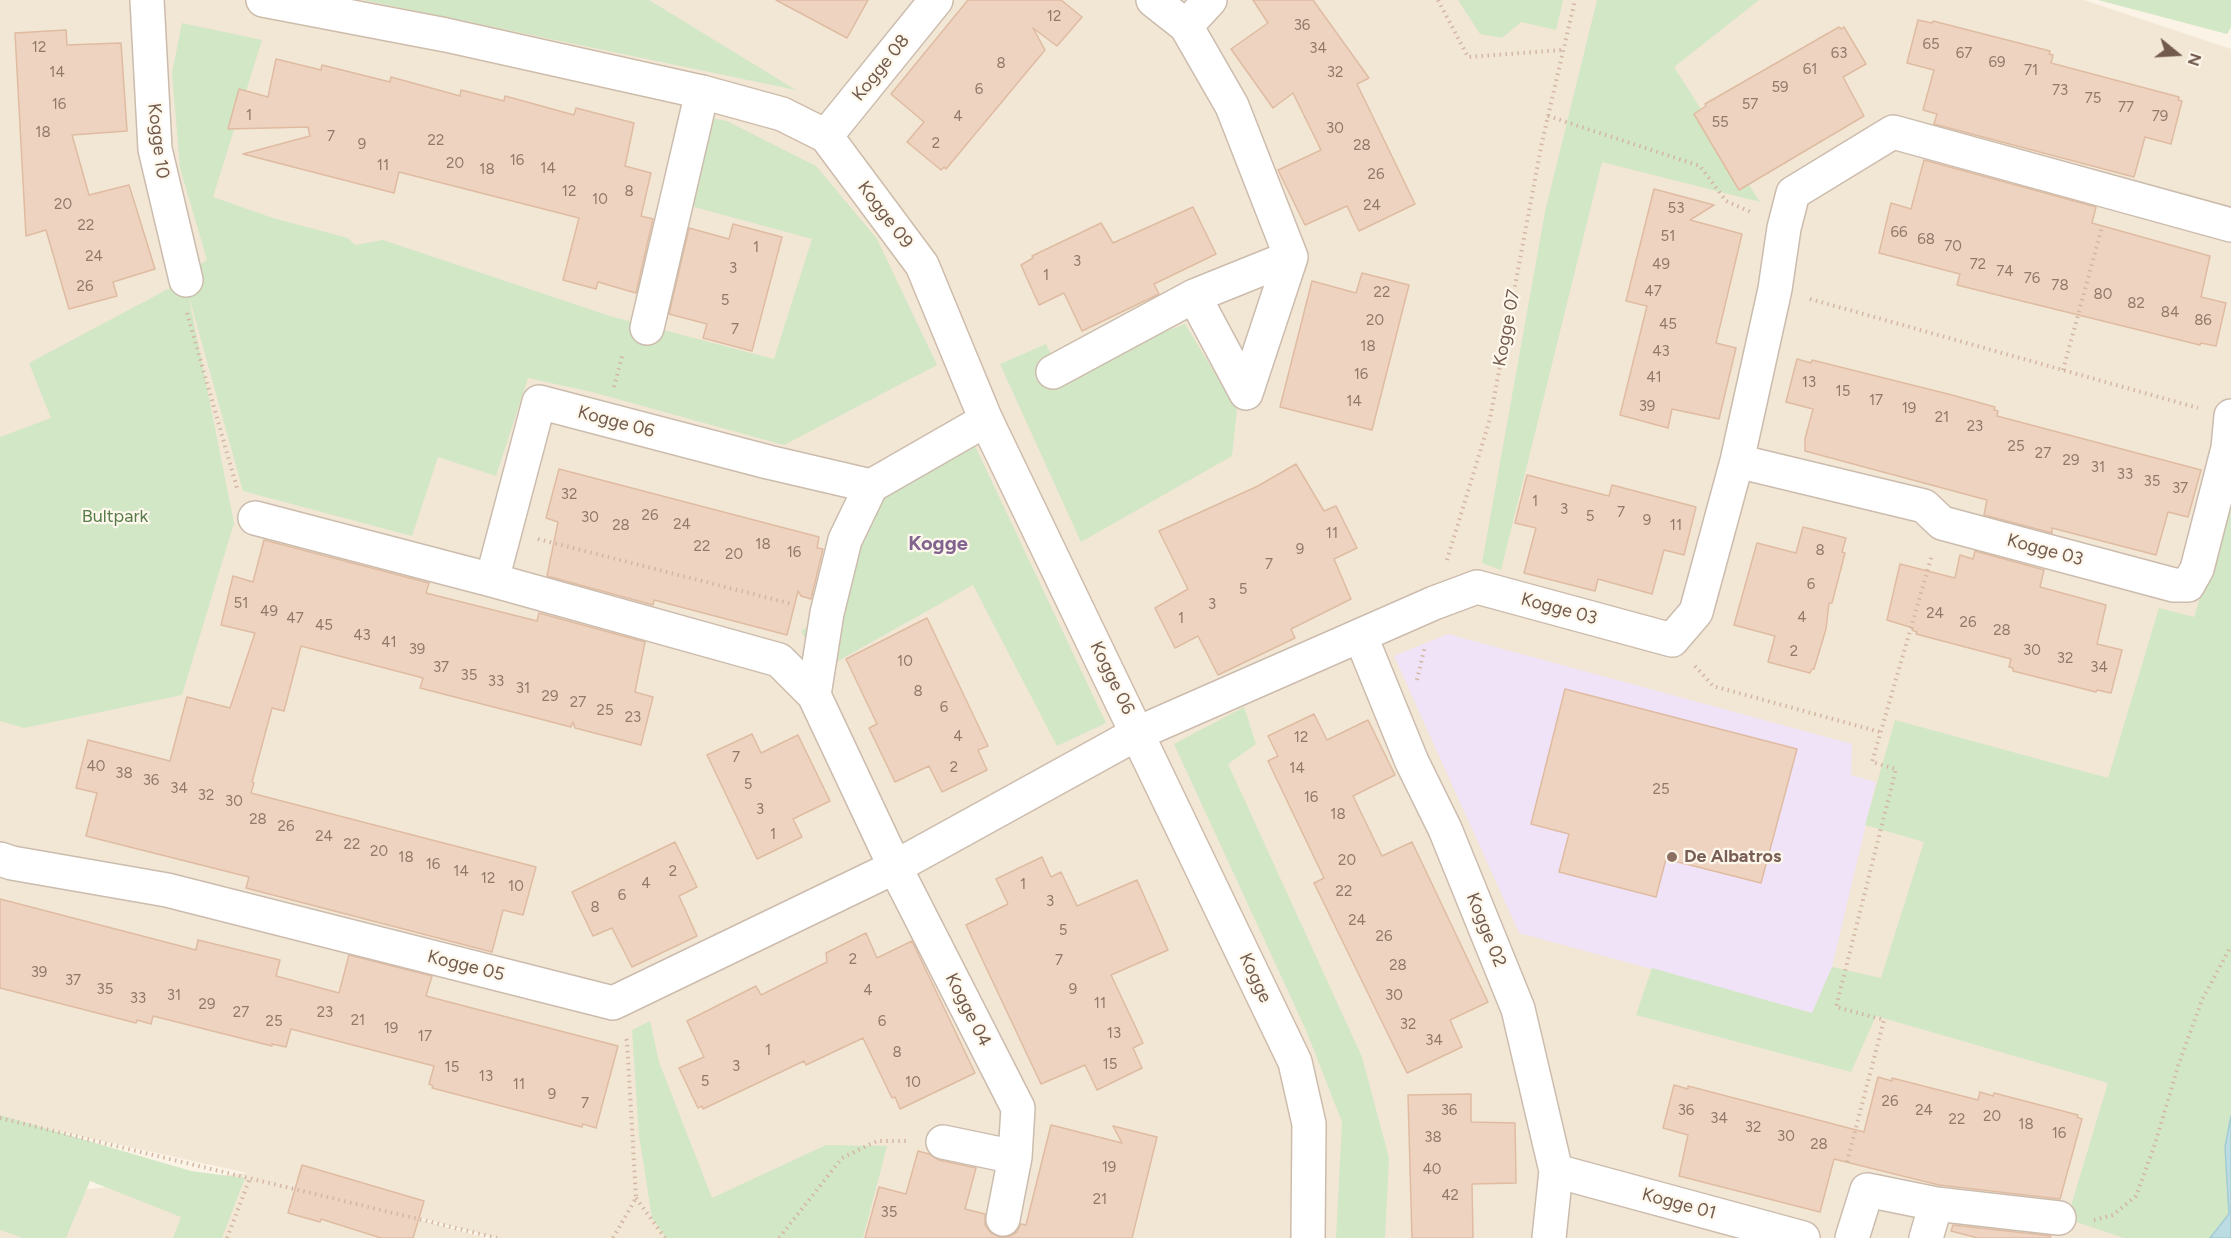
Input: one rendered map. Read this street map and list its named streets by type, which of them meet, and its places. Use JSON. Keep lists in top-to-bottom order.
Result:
{
  "streets": {
    "street": [
      "Kogge 08",
      "Kogge 10",
      "Kogge 09",
      "Kogge 06",
      "Kogge 03",
      "Kogge 02",
      "Kogge 05",
      "Kogge",
      "Kogge 04",
      "Kogge 01"
    ],
    "path": ["Kogge 07"]
  },
  "crossings": [
    ["Kogge 08", "Kogge 09"],
    ["Kogge 09", "Kogge 06"],
    ["Kogge 07", "Kogge 03"],
    ["Kogge 06", "Kogge"],
    ["Kogge 06", "Kogge 04"],
    ["Kogge 02", "Kogge 01"]
  ],
  "districts": ["Kogge"],
  "parks": ["Bultpark"],
  "places": ["De Albatros"],
  "house_numbers": [
    "12",
    "36",
    "65",
    "12",
    "34",
    "63",
    "67",
    "69",
    "8",
    "61",
    "71",
    "14",
    "32",
    "59",
    "6",
    "73",
    "75",
    "16",
    "57",
    "77",
    "1",
    "4",
    "79",
    "55",
    "30",
    "18",
    "7",
    "22",
    "2",
    "9",
    "28",
    "16",
    "20",
    "11",
    "14",
    "18",
    "26",
    "12",
    "8",
    "10",
    "20",
    "24",
    "53",
    "22",
    "66",
    "51",
    "68",
    "70",
    "1",
    "24",
    "3",
    "49",
    "72",
    "3",
    "74",
    "1",
    "76",
    "78",
    "26",
    "47",
    "22",
    "80",
    "5",
    "82",
    "84",
    "20",
    "86",
    "45",
    "7",
    "18",
    "43",
    "16",
    "41",
    "13",
    "15",
    "17",
    "14",
    "39",
    "19",
    "21",
    "23",
    "25",
    "27",
    "29",
    "31",
    "33",
    "35",
    "37",
    "32",
    "1",
    "3",
    "7",
    "26",
    "5",
    "30",
    "9",
    "24",
    "28",
    "11",
    "11",
    "18",
    "22",
    "9",
    "8",
    "16",
    "20",
    "7",
    "6",
    "5",
    "51",
    "3",
    "49",
    "24",
    "4",
    "47",
    "1",
    "26",
    "45",
    "28",
    "43",
    "41",
    "39",
    "30",
    "2",
    "32",
    "10",
    "37",
    "34",
    "35",
    "33",
    "31",
    "8",
    "29",
    "27",
    "6",
    "25",
    "23",
    "4",
    "12",
    "7",
    "40",
    "2",
    "14",
    "38",
    "36",
    "5",
    "34",
    "25",
    "32",
    "16",
    "30",
    "3",
    "18",
    "28",
    "26",
    "1",
    "24",
    "22",
    "20",
    "18",
    "20",
    "16",
    "14",
    "2",
    "12",
    "4",
    "1",
    "10",
    "22",
    "6",
    "3",
    "8",
    "24",
    "5",
    "26",
    "2",
    "7",
    "28",
    "39",
    "37",
    "35",
    "9",
    "4",
    "31",
    "30",
    "33",
    "11",
    "29",
    "27",
    "23",
    "21",
    "25",
    "6",
    "32",
    "19",
    "13",
    "17",
    "34",
    "1",
    "8",
    "15",
    "3",
    "15",
    "13",
    "5",
    "10",
    "11",
    "9",
    "26",
    "7",
    "36",
    "36",
    "24",
    "20",
    "34",
    "22",
    "18",
    "32",
    "16",
    "30",
    "38",
    "28",
    "19",
    "40",
    "42",
    "21",
    "35"
  ],
  "north": "right"
}
